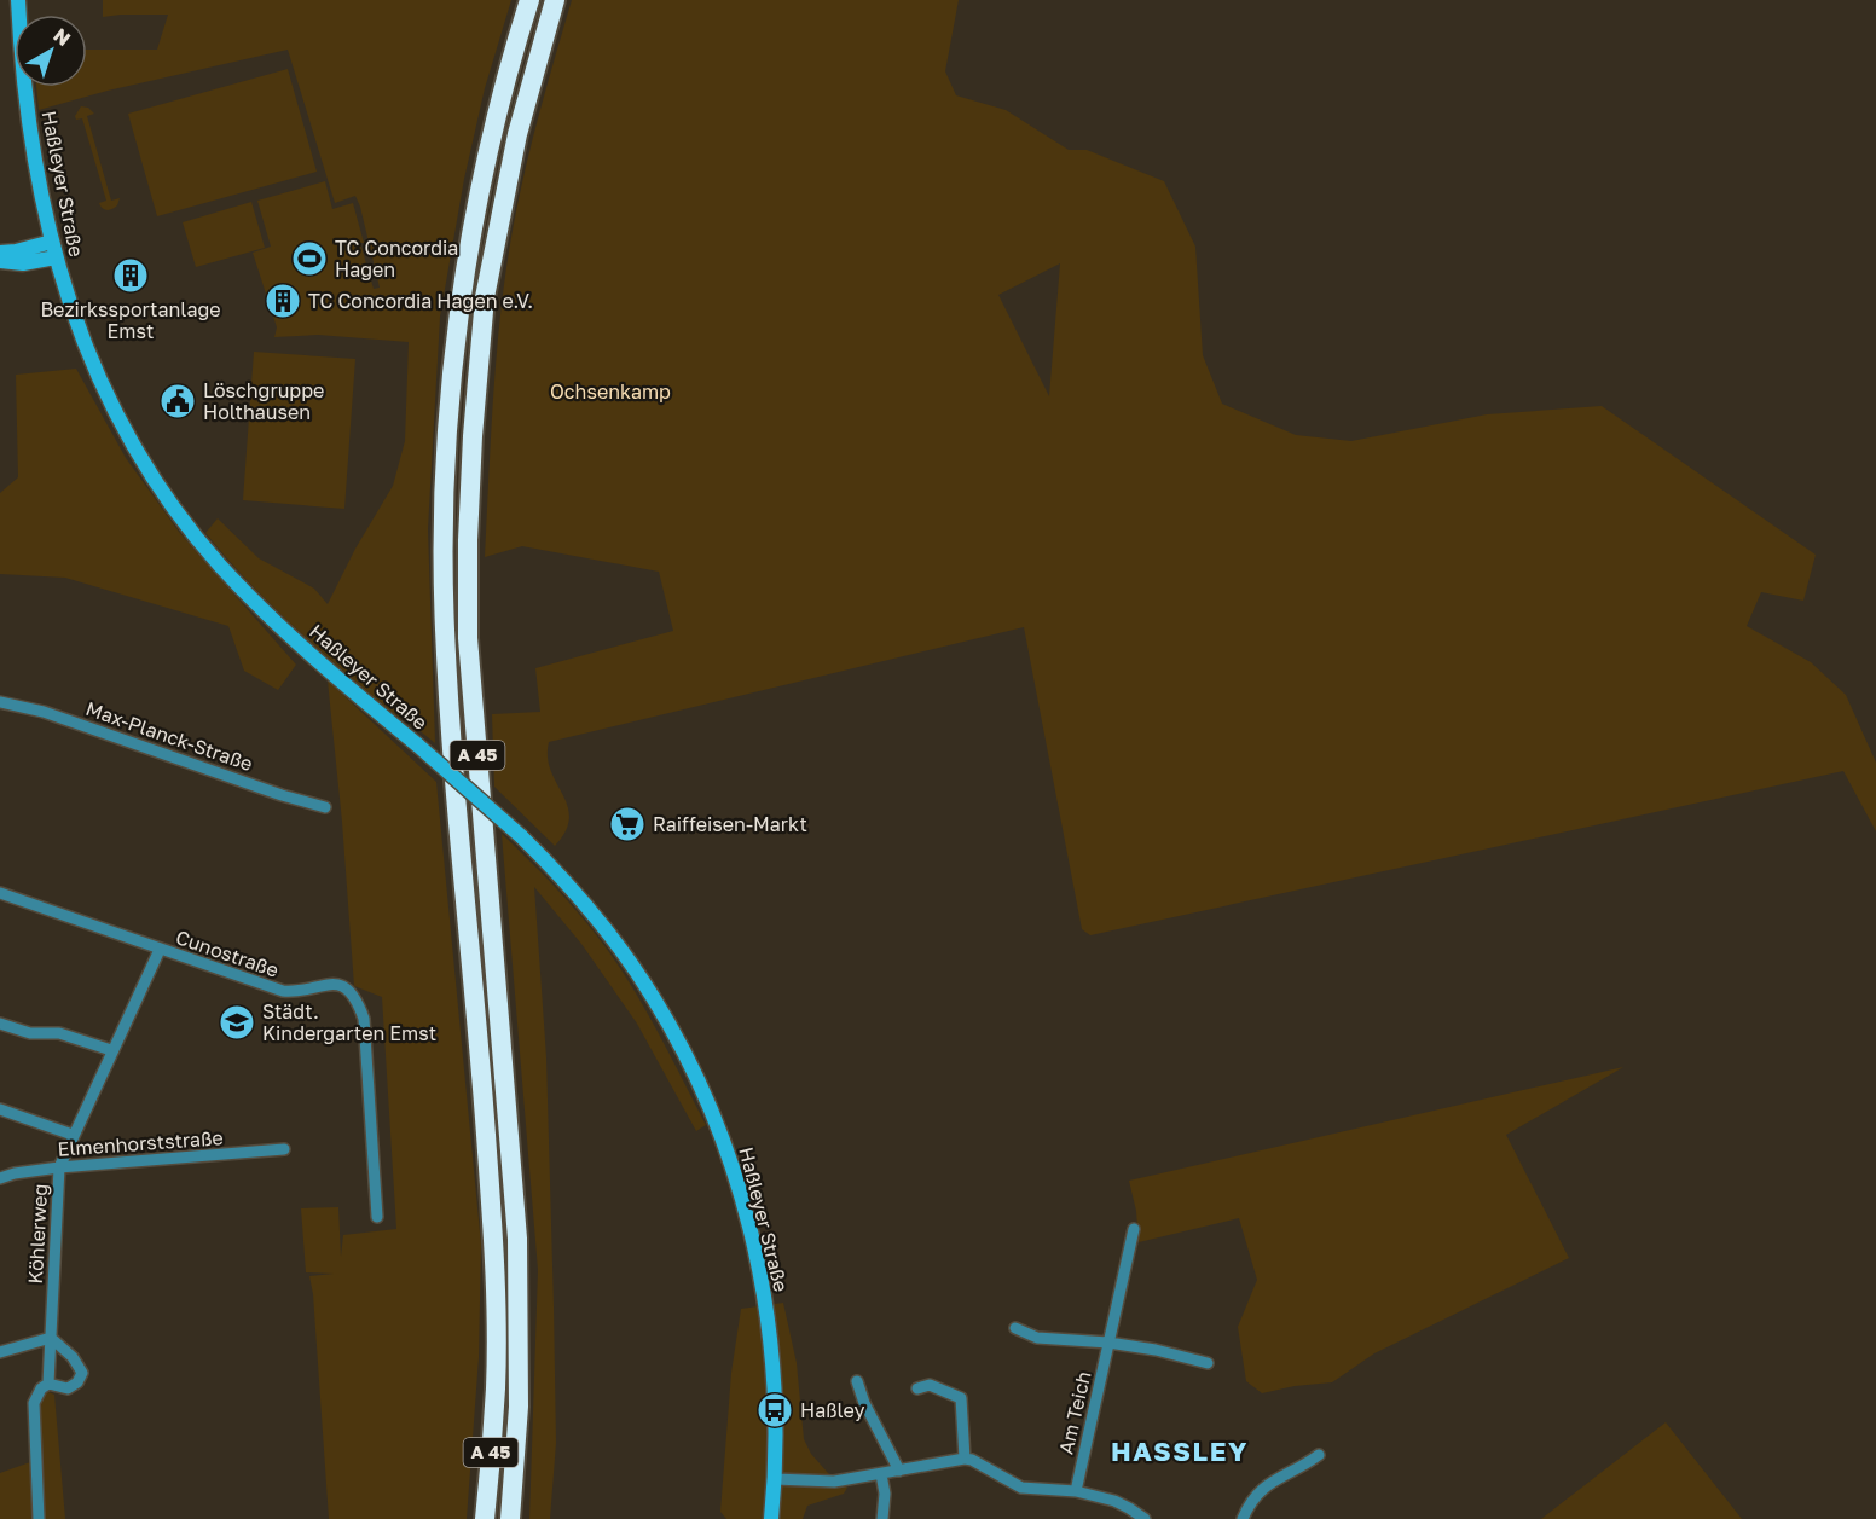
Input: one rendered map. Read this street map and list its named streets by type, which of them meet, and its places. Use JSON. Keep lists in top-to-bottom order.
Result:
{
  "streets": {
    "highway": ["A 45"],
    "main road": ["Haßleyer Straße"],
    "street": [
      "Max-Planck-Straße",
      "Cunostraße",
      "Elmenhorststraße",
      "Köhlerweg",
      "Am Teich"
    ]
  },
  "crossings": [
    ["Cunostraße", "Köhlerweg"],
    ["Elmenhorststraße", "Köhlerweg"]
  ],
  "districts": ["HASSLEY"],
  "parks": ["Ochsenkamp"],
  "places": {
    "sports": ["TC Concordia Hagen"],
    "building": ["Bezirkssportanlage Emst", "TC Concordia Hagen e.V."],
    "public building": ["Löschgruppe Holthausen"],
    "supermarket": ["Raiffeisen-Markt"],
    "school or university": ["Städt. Kindergarten Emst"],
    "bus stop": ["Haßley"]
  },
  "north": "top right"
}
